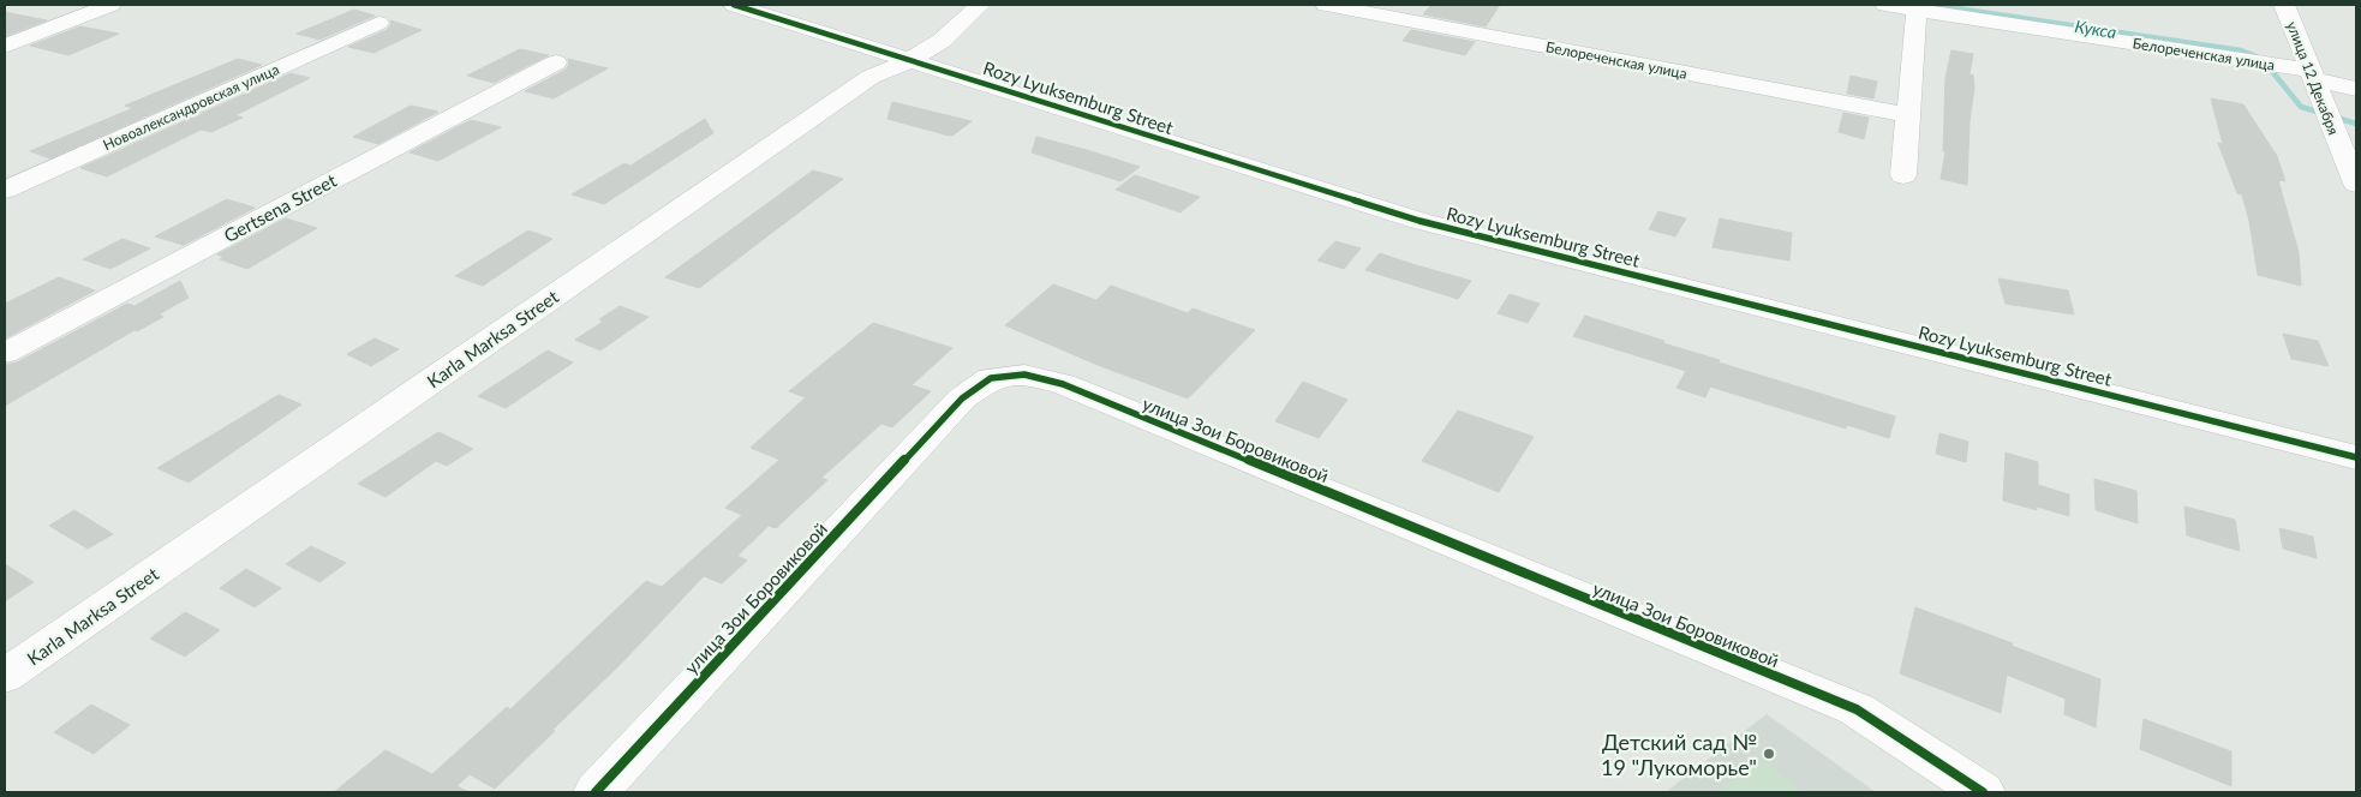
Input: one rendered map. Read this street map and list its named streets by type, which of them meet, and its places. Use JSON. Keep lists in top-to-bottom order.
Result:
{
  "streets": {
    "street": [
      "Белореченская улица",
      "улица 12 Декабря",
      "Rozy Lyuksemburg Street",
      "Новоалександровская улица",
      "Gertsena Street",
      "Karla Marksa Street",
      "улица Зои Боровиковой"
    ]
  },
  "crossings": [
    ["Белореченская улица", "улица 12 Декабря"],
    ["Rozy Lyuksemburg Street", "Karla Marksa Street"]
  ],
  "water": ["Кукса"],
  "places": ["Детский сад № 19 \"Лукоморье\""]
}
